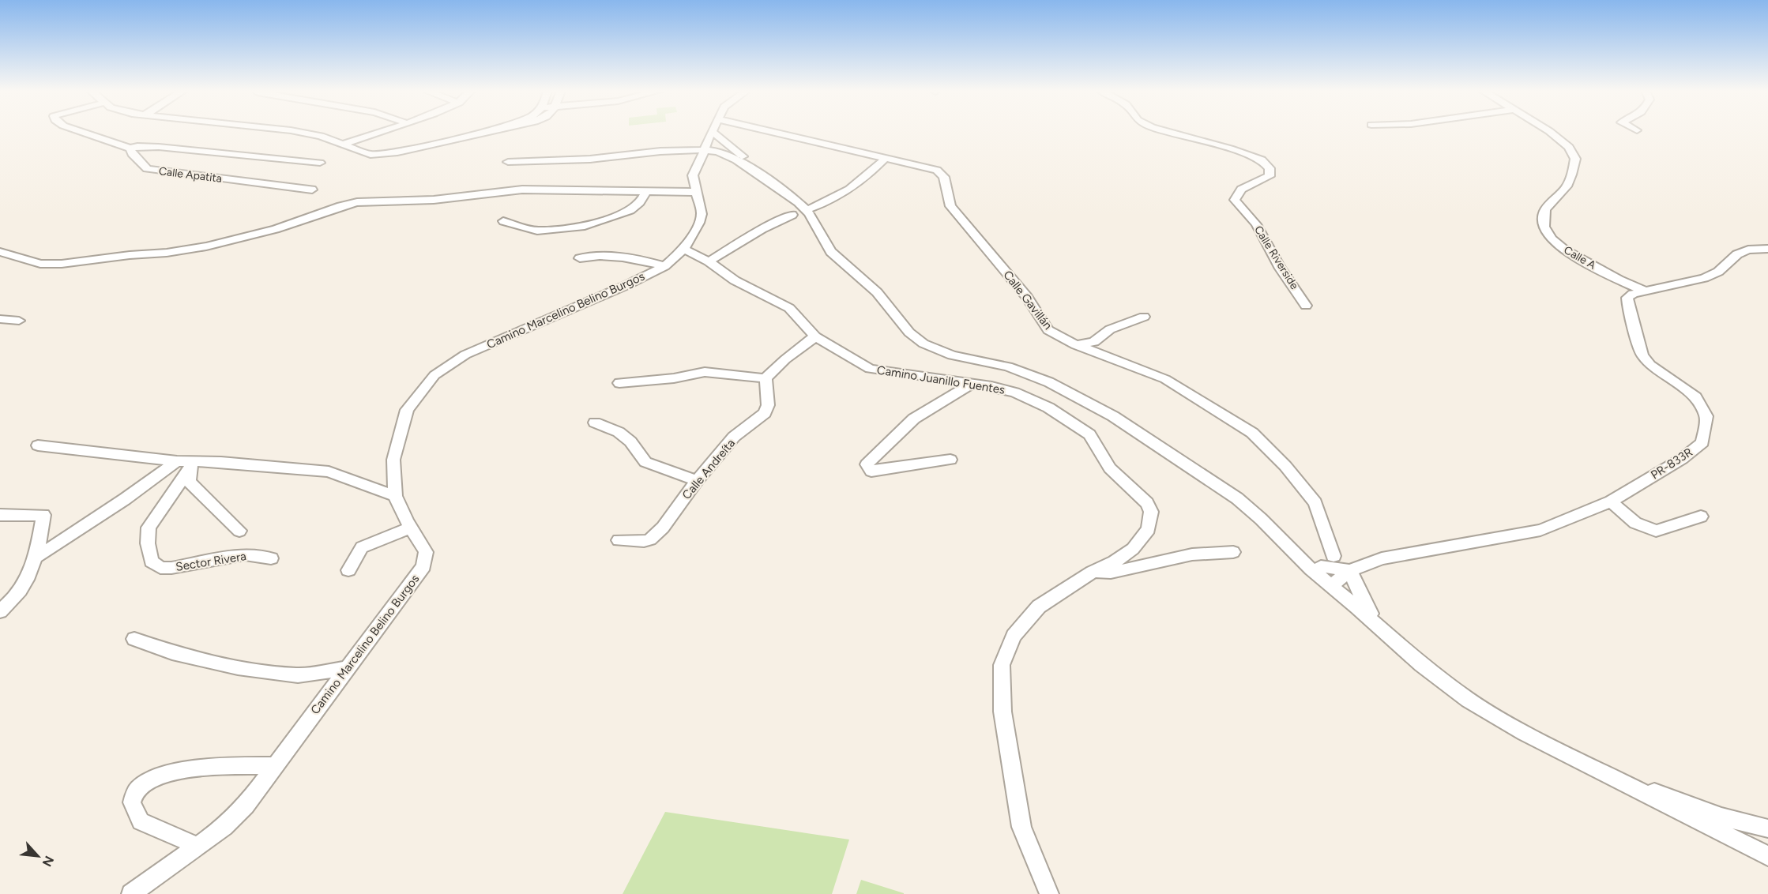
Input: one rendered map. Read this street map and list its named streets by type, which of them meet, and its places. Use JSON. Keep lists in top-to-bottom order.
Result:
{
  "streets": {
    "street": [
      "Calle Apatita",
      "Calle Riverside",
      "Calle A",
      "Calle Gavillán",
      "Camino Marcelino Belino Burgos",
      "Camino Juanillo Fuentes",
      "PR-833R",
      "Calle Andreíta",
      "Sector Rivera"
    ]
  },
  "crossings": [
    ["Calle A", "PR-833R"],
    ["Camino Marcelino Belino Burgos", "Camino Juanillo Fuentes"]
  ],
  "north": "bottom right"
}
